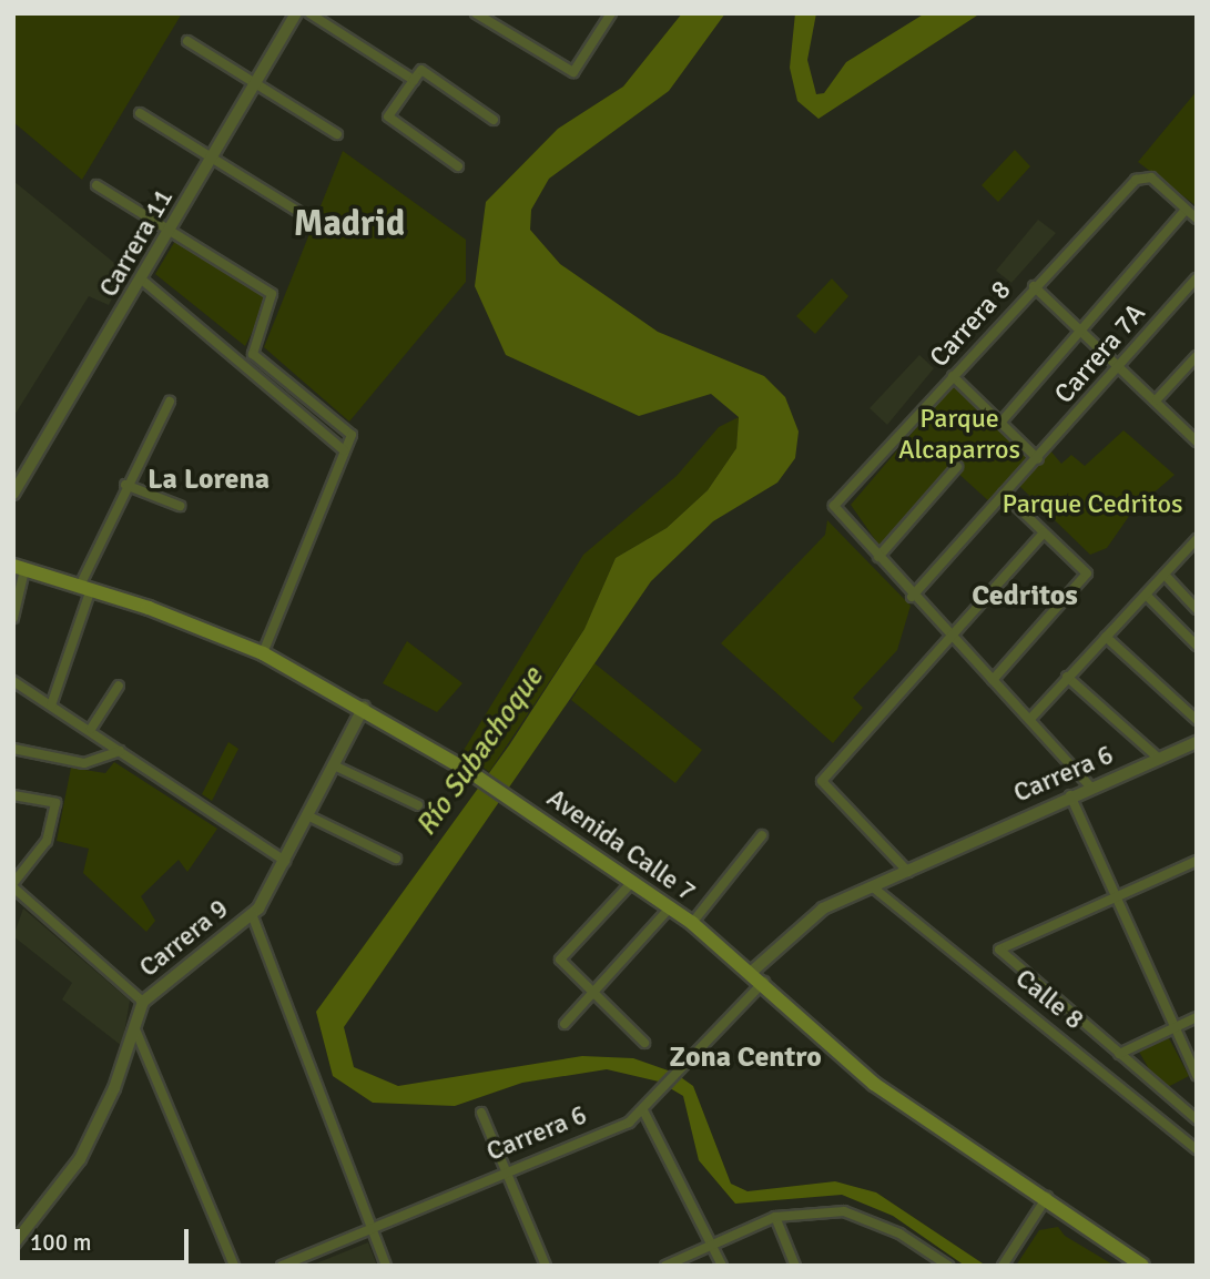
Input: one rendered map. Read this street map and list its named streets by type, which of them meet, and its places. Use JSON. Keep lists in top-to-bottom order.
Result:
{
  "streets": {
    "main road": ["Avenida Calle 7"],
    "street": [
      "Carrera 11",
      "Carrera 8",
      "Carrera 7A",
      "Carrera 6",
      "Carrera 9",
      "Calle 8"
    ]
  },
  "crossings": [
    ["Carrera 6", "Avenida Calle 7"],
    ["Carrera 6", "Calle 8"],
    ["Avenida Calle 7", "Carrera 9"]
  ],
  "districts": [
    "Madrid",
    "La Lorena",
    "Cedritos",
    "Zona Centro"
  ],
  "water": ["Río Subachoque"],
  "parks": ["Parque Alcaparros", "Parque Cedritos"],
  "scale_bar": "100 m"
}
